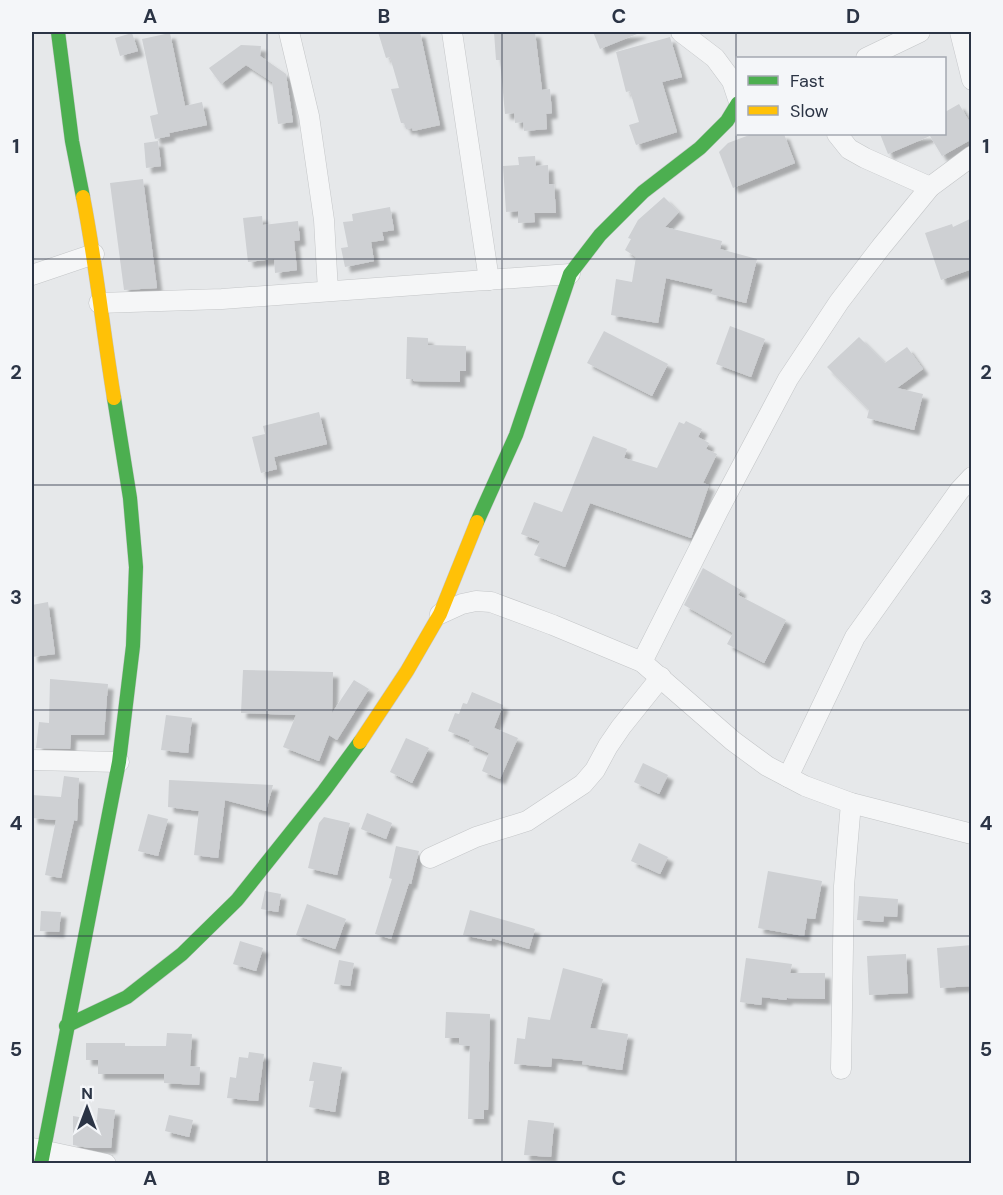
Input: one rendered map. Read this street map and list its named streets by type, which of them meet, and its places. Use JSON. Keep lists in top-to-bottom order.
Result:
{
  "legend": ["Fast", "Slow"],
  "north": "top",
  "grid": {
    "columns": [
      "A",
      "B",
      "C",
      "D"
    ],
    "rows": [
      "1",
      "2",
      "3",
      "4",
      "5"
    ]
  }
}
